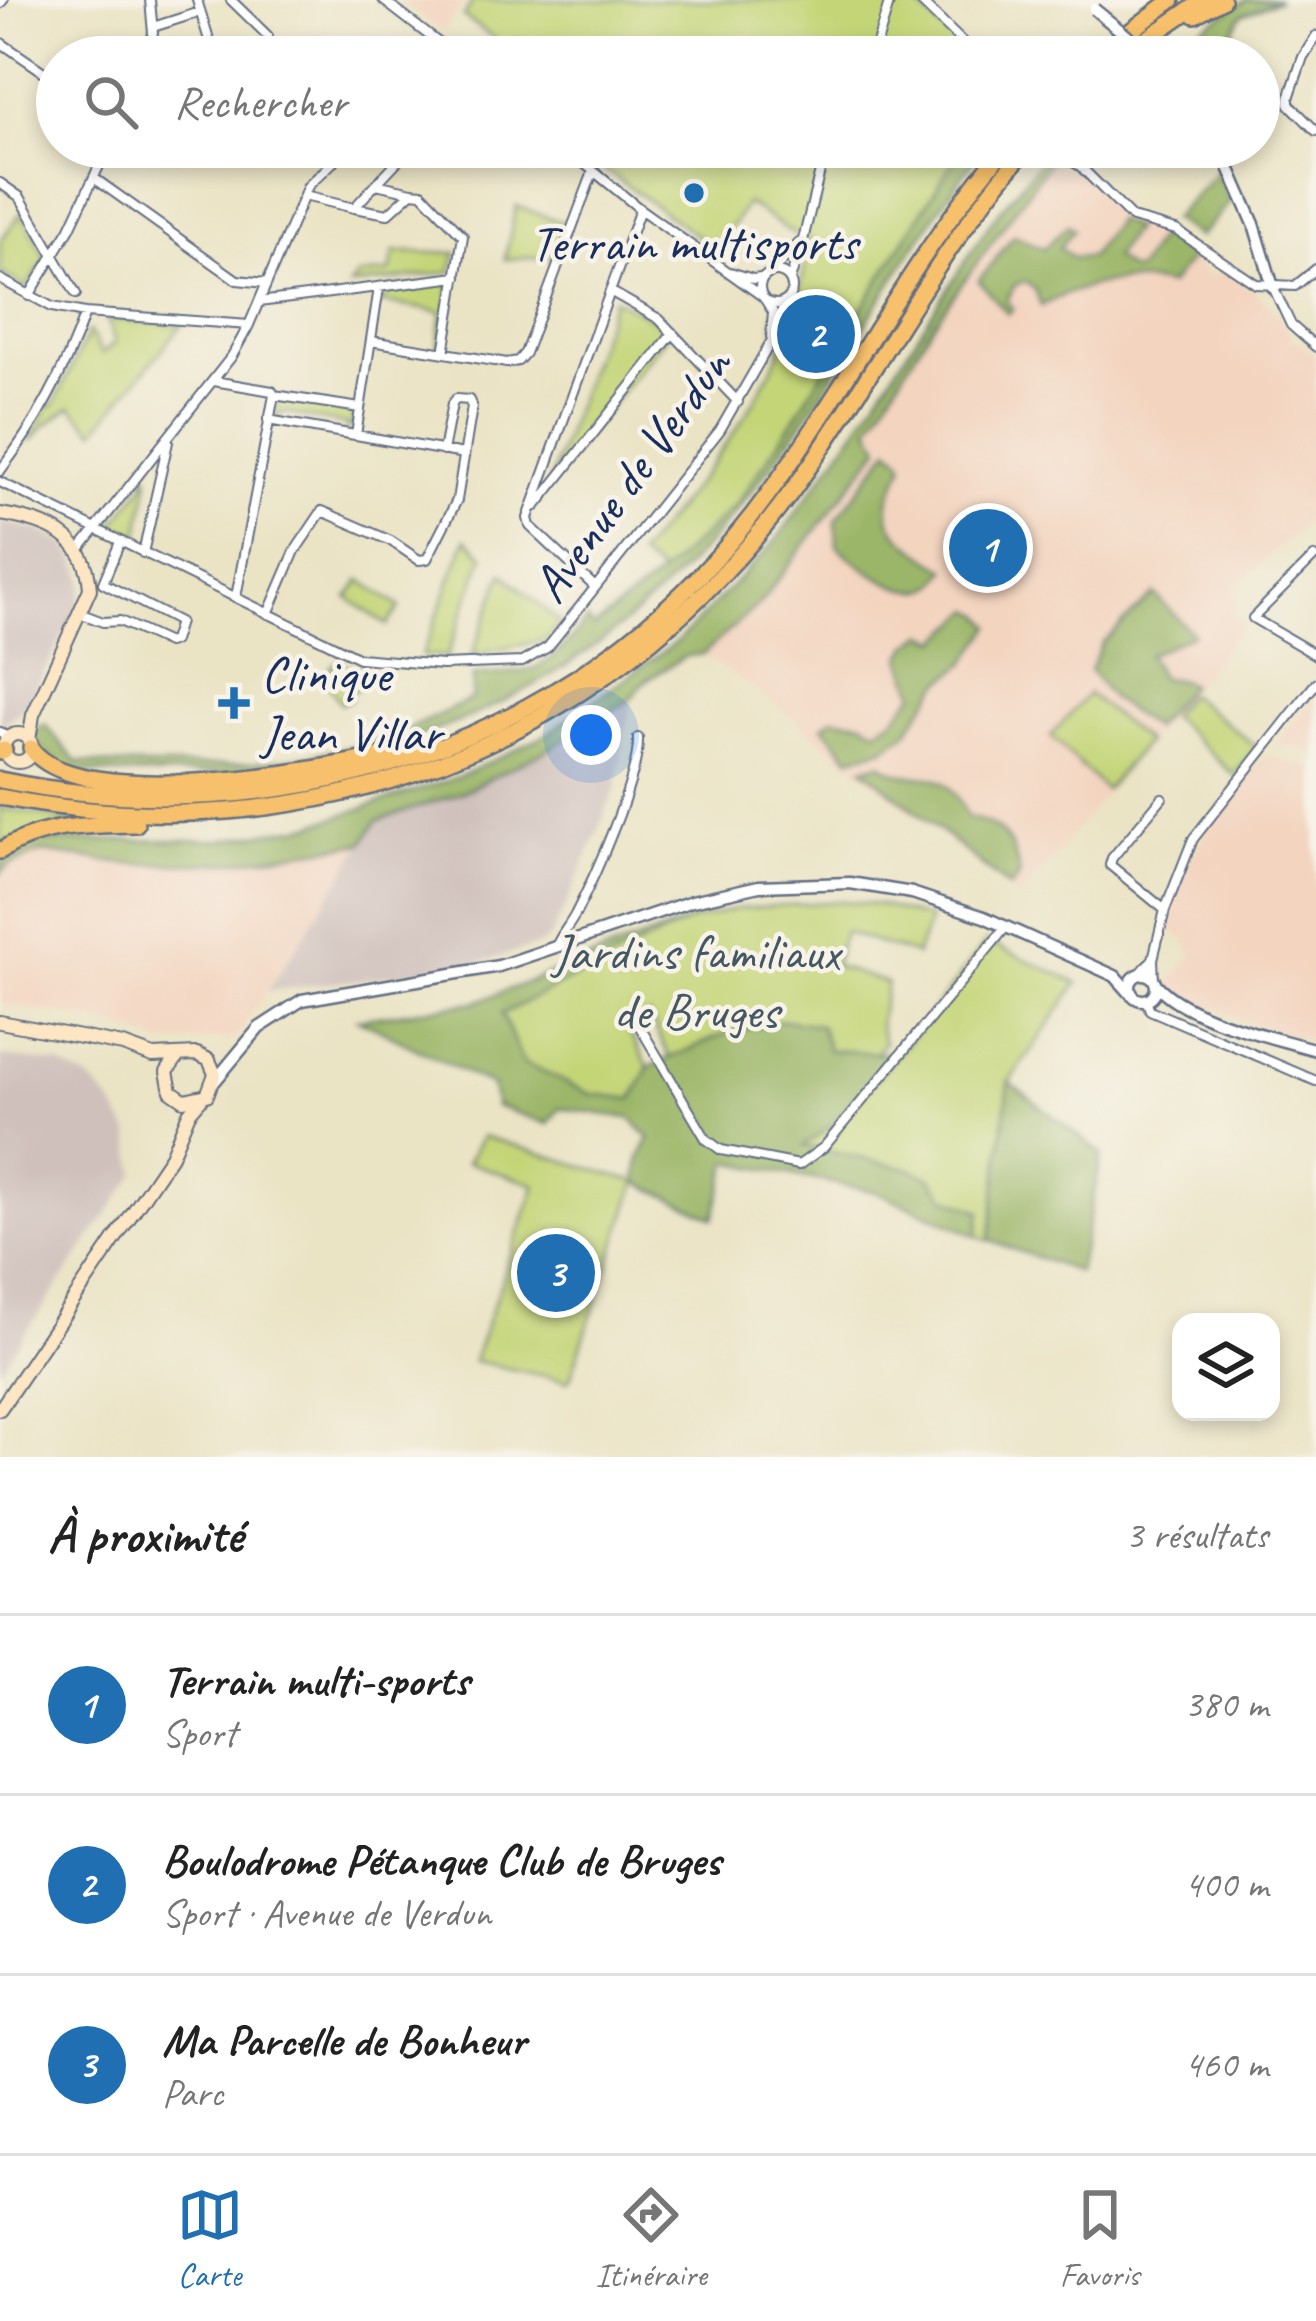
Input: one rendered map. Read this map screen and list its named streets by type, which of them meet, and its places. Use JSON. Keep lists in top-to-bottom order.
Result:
{
  "streets": {
    "street": ["Avenue de Verdun"]
  },
  "parks": ["Jardins familiaux de Bruges"],
  "places": {
    "other": ["Terrain multisports"],
    "health": ["Clinique Jean Villar"]
  },
  "page": {
    "search": "Rechercher",
    "pins": ["2", "1", "3"],
    "heading": ["À proximité", "3 résultats"],
    "list": [
      {
        "mark": "1",
        "name": "Terrain multi-sports",
        "note": "Sport",
        "value": "380 m"
      },
      {
        "mark": "2",
        "name": "Boulodrome Pétanque Club de Bruges",
        "note": "Sport · Avenue de Verdun",
        "value": "400 m"
      },
      {
        "mark": "3",
        "name": "Ma Parcelle de Bonheur",
        "note": "Parc",
        "value": "460 m"
      }
    ],
    "nav": ["Carte", "Itinéraire", "Favoris"]
  }
}
